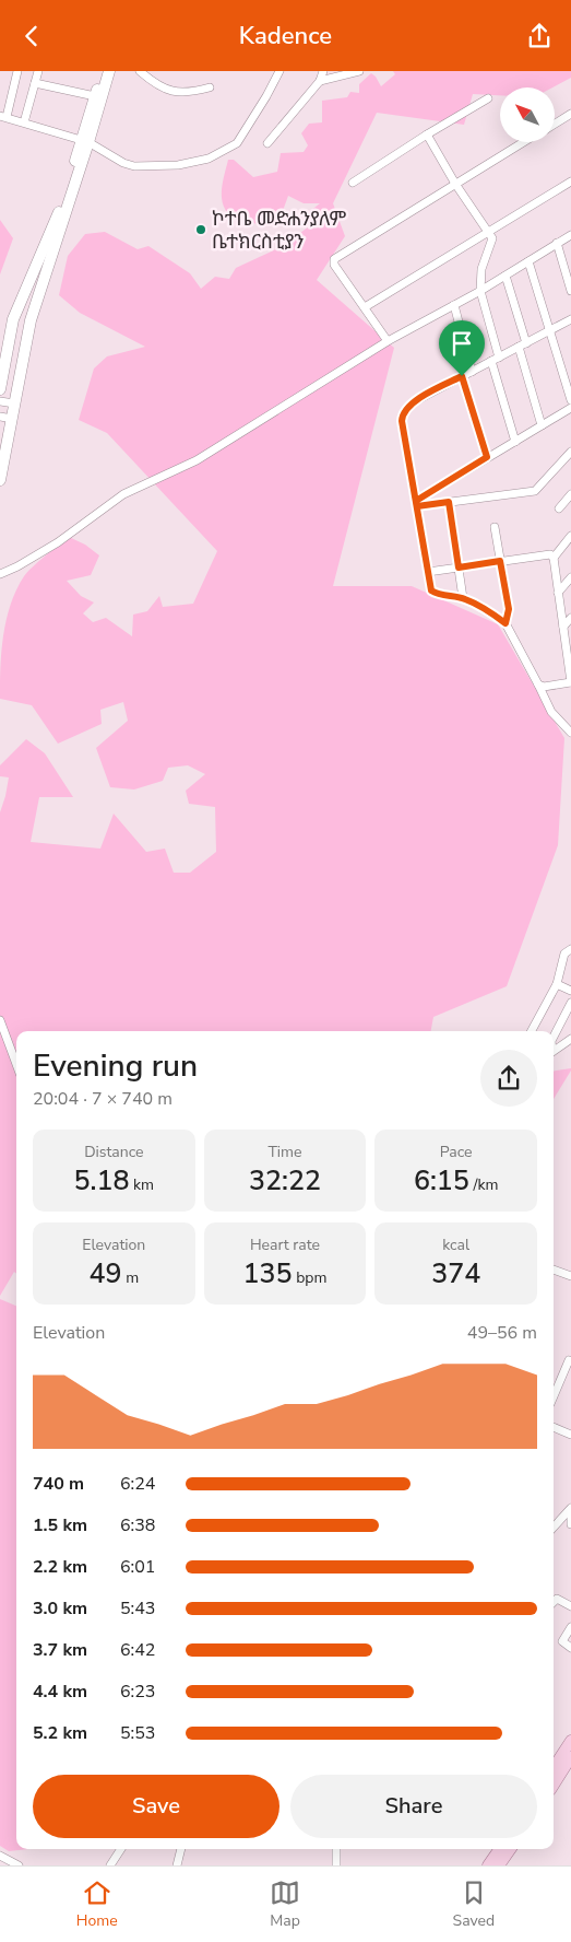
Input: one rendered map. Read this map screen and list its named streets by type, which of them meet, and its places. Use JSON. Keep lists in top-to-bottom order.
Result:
{
  "places": ["ኮተቤ መድሐንያለም ቤተክርስቲያን"],
  "north": "top left",
  "page": {
    "header": "Kadence",
    "heading": ["Evening run", "20:04 · 7 × 740 m"],
    "stats": [
      ["Distance", "5.18 km"],
      ["Time", "32:22"],
      ["Pace", "6:15 /km"],
      ["Elevation", "49 m"],
      ["Heart rate", "135 bpm"],
      ["kcal", "374"]
    ],
    "chart": ["Elevation", "49–56 m"],
    "list": [
      {
        "name": "740 m",
        "note": "6:24"
      },
      {
        "name": "1.5 km",
        "note": "6:38"
      },
      {
        "name": "2.2 km",
        "note": "6:01"
      },
      {
        "name": "3.0 km",
        "note": "5:43"
      },
      {
        "name": "3.7 km",
        "note": "6:42"
      },
      {
        "name": "4.4 km",
        "note": "6:23"
      },
      {
        "name": "5.2 km",
        "note": "5:53"
      }
    ],
    "buttons": ["Save", "Share"],
    "tabs": ["Home", "Map", "Saved"]
  }
}
